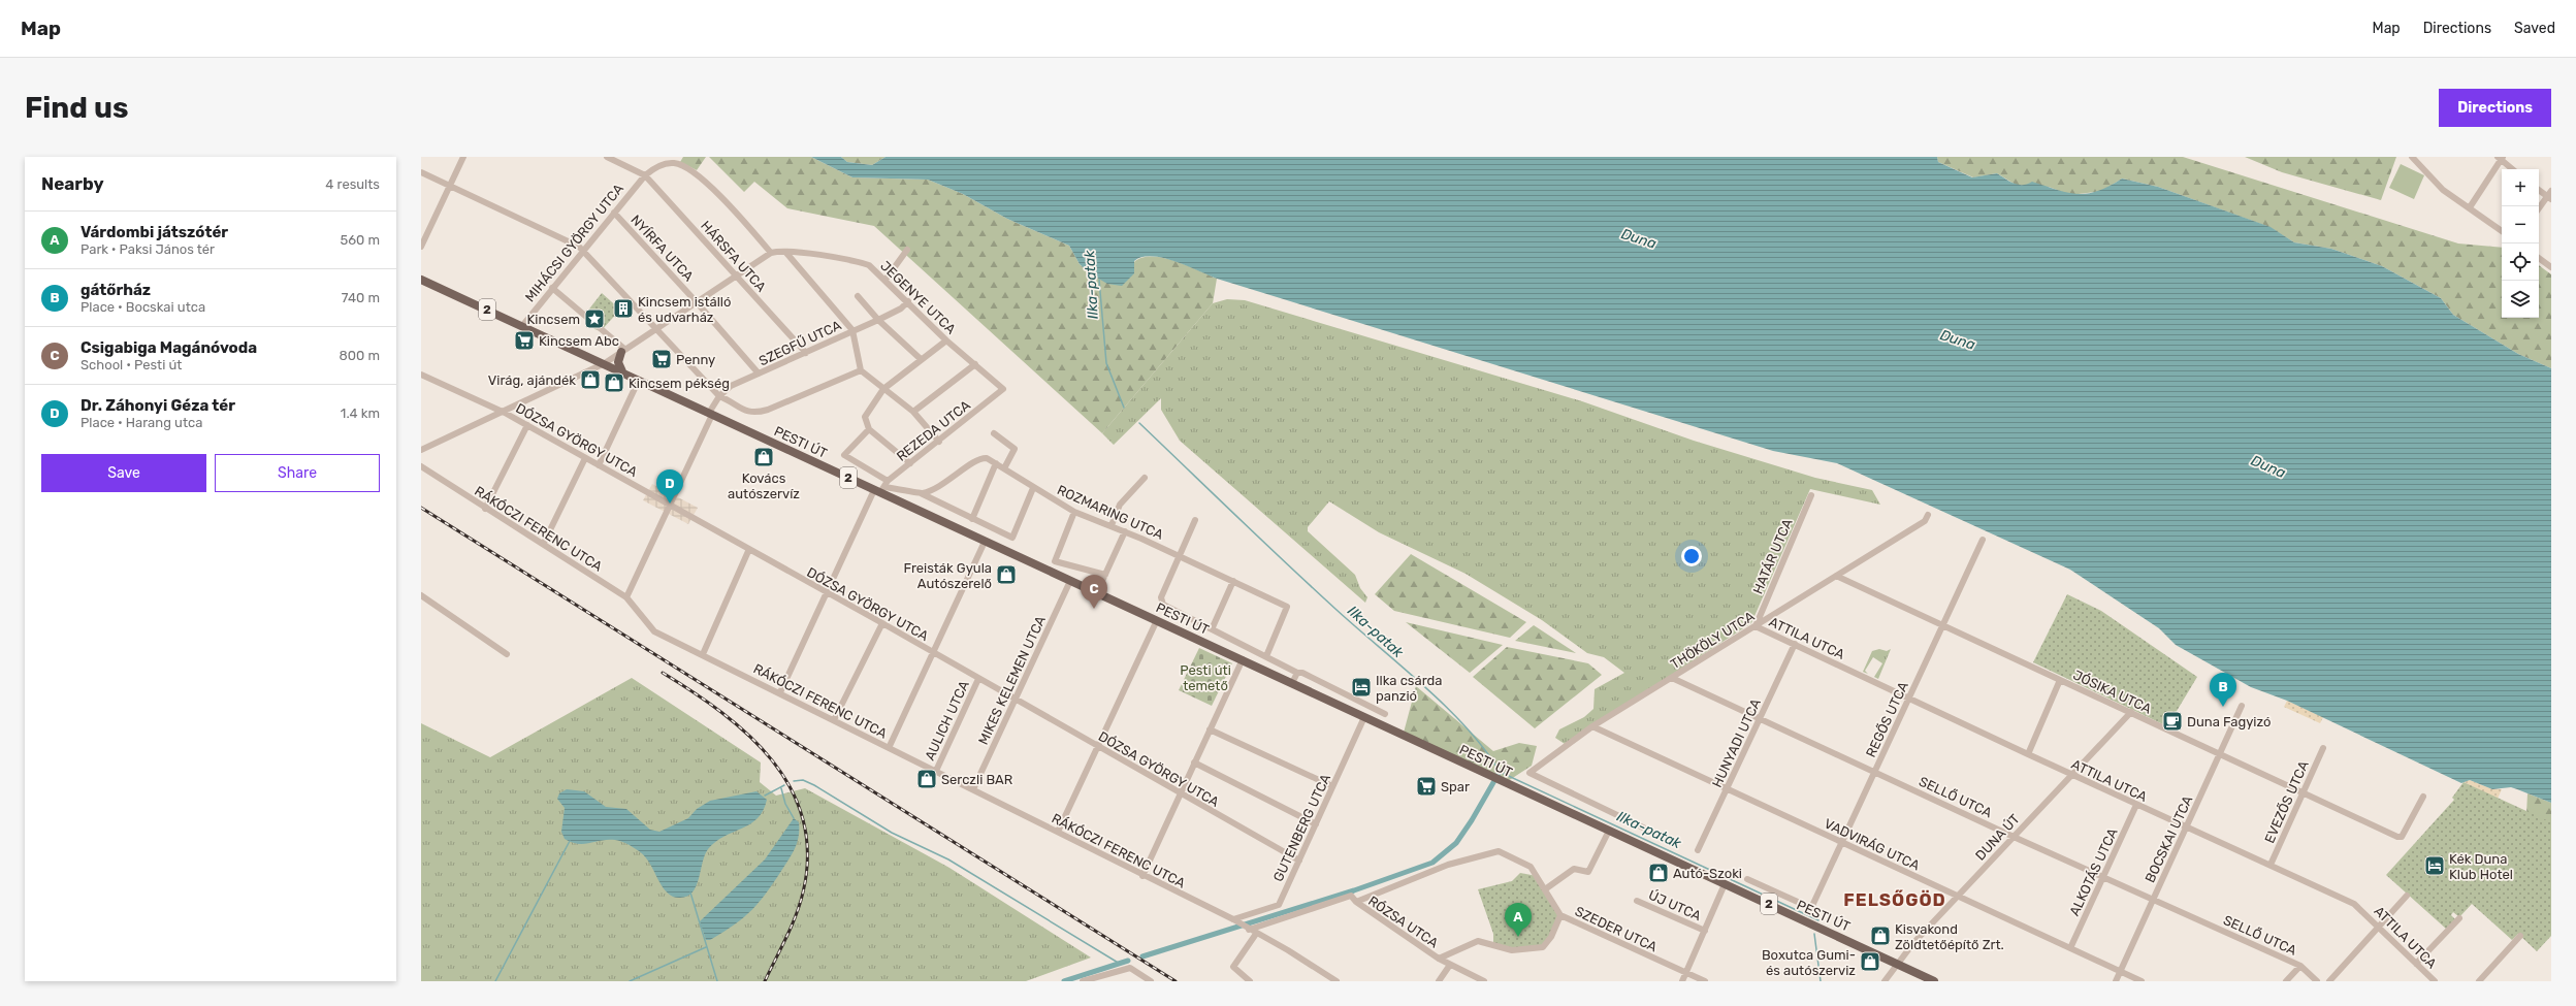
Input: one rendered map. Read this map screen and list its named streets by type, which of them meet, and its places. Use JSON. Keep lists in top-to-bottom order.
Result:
{
  "streets": {
    "main road": ["2", "PESTI ÚT"],
    "street": [
      "MIHÁCSI GYÖRGY UTCA",
      "NYÍRFA UTCA",
      "HÁRSFA UTCA",
      "JEGENYE UTCA",
      "SZEGFŰ UTCA",
      "REZEDA UTCA",
      "DÓZSA GYÖRGY UTCA",
      "ROZMARING UTCA",
      "RÁKÓCZI FERENC UTCA",
      "HATÁR UTCA",
      "ATTILA UTCA",
      "THÖKÖLY UTCA",
      "MIKES KELEMEN UTCA",
      "JÓSIKA UTCA",
      "REGŐS UTCA",
      "AULICH UTCA",
      "HUNYADI UTCA",
      "SELLŐ UTCA",
      "EVEZŐS UTCA",
      "GUTENBERG UTCA",
      "DUNA ÚT",
      "BOCSKAI UTCA",
      "VADVIRÁG UTCA",
      "ALKOTÁS UTCA",
      "ÚJ UTCA",
      "RÓZSA UTCA",
      "SZEDER UTCA"
    ]
  },
  "crossings": [
    ["MIHÁCSI GYÖRGY UTCA", "NYÍRFA UTCA"],
    ["MIHÁCSI GYÖRGY UTCA", "HÁRSFA UTCA"],
    ["MIHÁCSI GYÖRGY UTCA", "PESTI ÚT"],
    ["NYÍRFA UTCA", "SZEGFŰ UTCA"],
    ["HÁRSFA UTCA", "SZEGFŰ UTCA"],
    ["JEGENYE UTCA", "SZEGFŰ UTCA"],
    ["JEGENYE UTCA", "REZEDA UTCA"],
    ["SZEGFŰ UTCA", "DÓZSA GYÖRGY UTCA"],
    ["SZEGFŰ UTCA", "PESTI ÚT"],
    ["SZEGFŰ UTCA", "RÁKÓCZI FERENC UTCA"],
    ["REZEDA UTCA", "PESTI ÚT"],
    ["DÓZSA GYÖRGY UTCA", "MIKES KELEMEN UTCA"],
    ["DÓZSA GYÖRGY UTCA", "AULICH UTCA"],
    ["DÓZSA GYÖRGY UTCA", "GUTENBERG UTCA"],
    ["PESTI ÚT", "ROZMARING UTCA"],
    ["PESTI ÚT", "MIKES KELEMEN UTCA"],
    ["PESTI ÚT", "GUTENBERG UTCA"],
    ["PESTI ÚT", "DUNA ÚT"],
    ["RÁKÓCZI FERENC UTCA", "MIKES KELEMEN UTCA"],
    ["RÁKÓCZI FERENC UTCA", "AULICH UTCA"],
    ["RÁKÓCZI FERENC UTCA", "GUTENBERG UTCA"],
    ["HATÁR UTCA", "ATTILA UTCA"],
    ["HATÁR UTCA", "THÖKÖLY UTCA"],
    ["ATTILA UTCA", "THÖKÖLY UTCA"],
    ["ATTILA UTCA", "REGŐS UTCA"],
    ["ATTILA UTCA", "HUNYADI UTCA"],
    ["ATTILA UTCA", "EVEZŐS UTCA"],
    ["ATTILA UTCA", "DUNA ÚT"],
    ["ATTILA UTCA", "BOCSKAI UTCA"],
    ["ATTILA UTCA", "ALKOTÁS UTCA"],
    ["THÖKÖLY UTCA", "JÓSIKA UTCA"],
    ["THÖKÖLY UTCA", "SELLŐ UTCA"],
    ["THÖKÖLY UTCA", "VADVIRÁG UTCA"],
    ["JÓSIKA UTCA", "REGŐS UTCA"],
    ["JÓSIKA UTCA", "EVEZŐS UTCA"],
    ["JÓSIKA UTCA", "DUNA ÚT"],
    ["JÓSIKA UTCA", "BOCSKAI UTCA"],
    ["REGŐS UTCA", "SELLŐ UTCA"],
    ["REGŐS UTCA", "VADVIRÁG UTCA"],
    ["HUNYADI UTCA", "SELLŐ UTCA"],
    ["HUNYADI UTCA", "VADVIRÁG UTCA"],
    ["SELLŐ UTCA", "DUNA ÚT"],
    ["SELLŐ UTCA", "BOCSKAI UTCA"],
    ["SELLŐ UTCA", "ALKOTÁS UTCA"],
    ["DUNA ÚT", "VADVIRÁG UTCA"],
    ["BOCSKAI UTCA", "VADVIRÁG UTCA"],
    ["VADVIRÁG UTCA", "ALKOTÁS UTCA"],
    ["RÓZSA UTCA", "SZEDER UTCA"]
  ],
  "districts": ["FELSŐGÖD"],
  "water": ["Duna", "Ilka-patak"],
  "parks": ["Pesti úti temető"],
  "places": {
    "building": ["Kincsem istálló és udvarház"],
    "place": ["Kincsem"],
    "supermarket": ["Kincsem Abc", "Penny", "Spar"],
    "shop": [
      "Virág, ajándék",
      "Kincsem pékség",
      "Kovács autószervíz",
      "Freisták Gyula Autószerelő",
      "Serczli BAR",
      "Autó-Szoki",
      "Kisvakond Zöldtetőépítő Zrt.",
      "Boxutca Gumi- és autószerviz"
    ],
    "hotel": ["Ilka csárda panzió", "Kék Duna Klub Hotel"],
    "cafe": ["Duna Fagyizó"]
  },
  "page": {
    "header": "Map",
    "nav": ["Map", "Directions", "Saved"],
    "buttons": [
      "Directions",
      ["Save", "Share"]
    ],
    "title": "Find us",
    "heading": ["Nearby", "4 results"],
    "map_buttons": ["+", "−"],
    "list": [
      {
        "mark": "A",
        "name": "Várdombi játszótér",
        "note": "Park · Paksi János tér",
        "value": "560 m"
      },
      {
        "mark": "B",
        "name": "gátőrház",
        "note": "Place · Bocskai utca",
        "value": "740 m"
      },
      {
        "mark": "C",
        "name": "Csigabiga Magánóvoda",
        "note": "School · Pesti út",
        "value": "800 m"
      },
      {
        "mark": "D",
        "name": "Dr. Záhonyi Géza tér",
        "note": "Place · Harang utca",
        "value": "1.4 km"
      }
    ],
    "pins": [
      "D",
      "C",
      "B",
      "A"
    ]
  }
}
